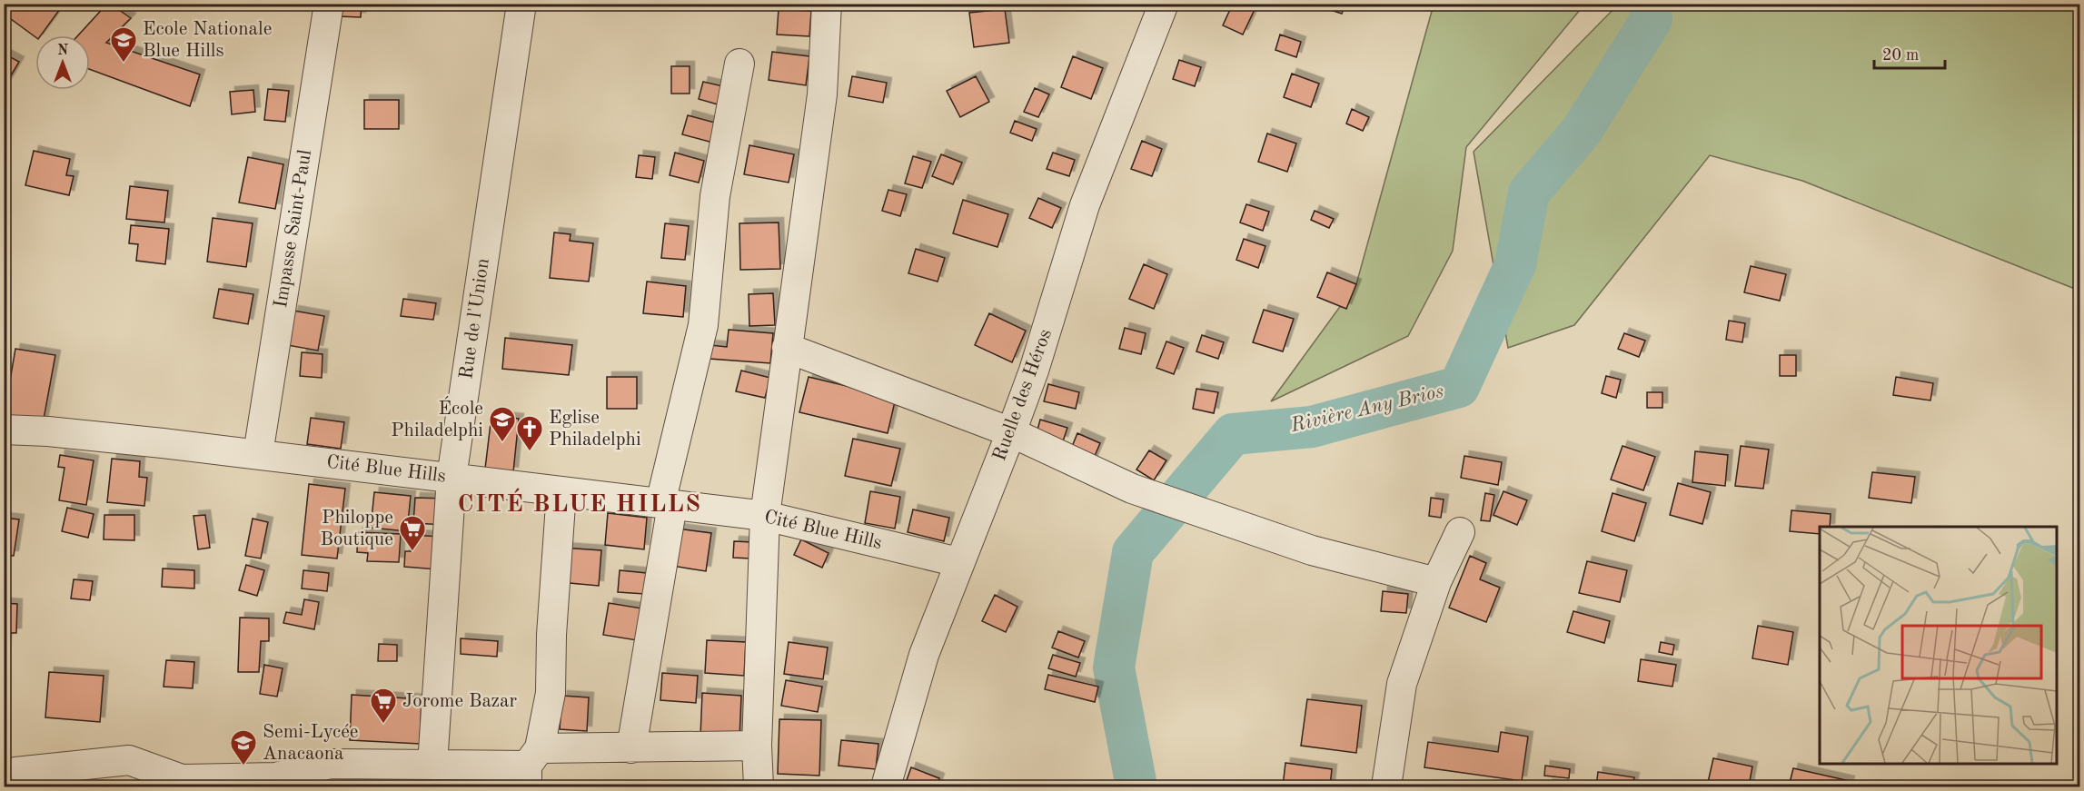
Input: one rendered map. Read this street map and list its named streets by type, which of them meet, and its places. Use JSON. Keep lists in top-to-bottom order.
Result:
{
  "streets": {
    "street": [
      "Impasse Saint-Paul",
      "Rue de l'Union",
      "Ruelle des Héros",
      "Cité Blue Hills"
    ]
  },
  "crossings": [
    ["Impasse Saint-Paul", "Cité Blue Hills"],
    ["Rue de l'Union", "Cité Blue Hills"],
    ["Ruelle des Héros", "Cité Blue Hills"]
  ],
  "districts": ["CITÉ BLUE HILLS"],
  "water": ["Rivière Any Brios"],
  "places": {
    "school or university": ["Ecole Nationale Blue Hills", "École Philadelphi", "Semi-Lycée Anacaona"],
    "church": ["Eglise Philadelphi"],
    "supermarket": ["Philoppe Boutique", "Jorome Bazar"]
  },
  "scale_bar": "20 m",
  "north": "top"
}
